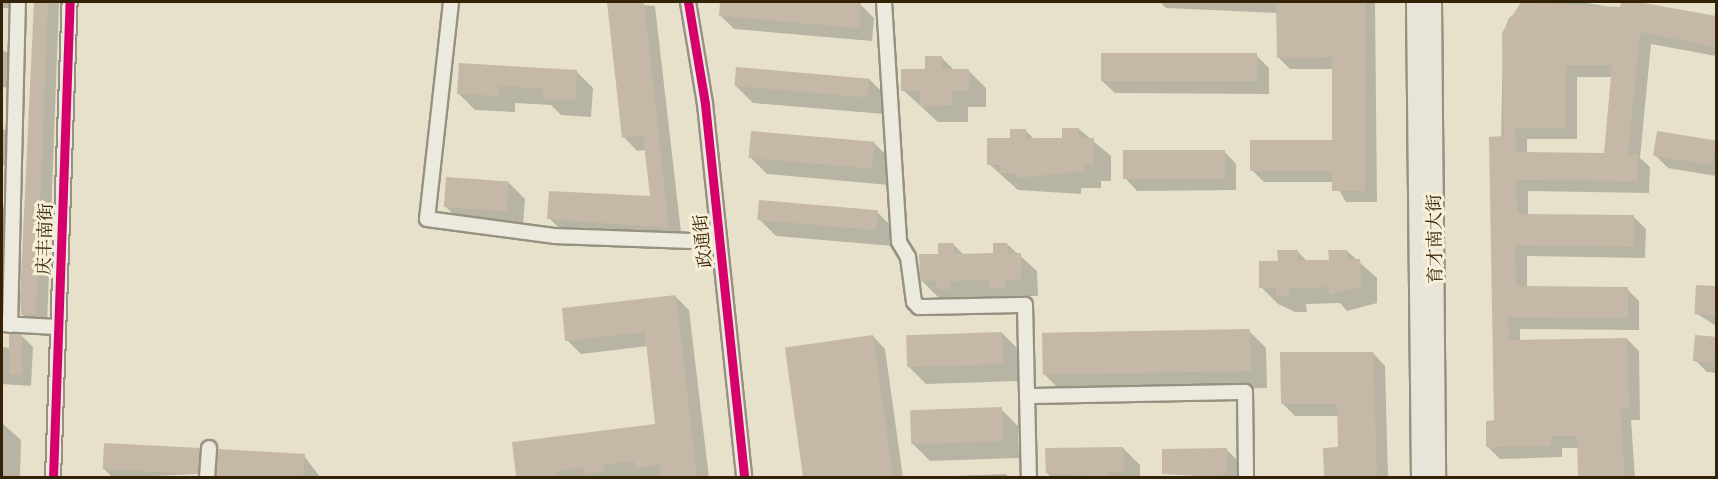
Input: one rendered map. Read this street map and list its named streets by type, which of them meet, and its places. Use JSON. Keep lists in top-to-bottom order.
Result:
{
  "streets": {
    "main road": ["育才南大街"],
    "street": ["庆丰南街", "政通街"]
  }
}
